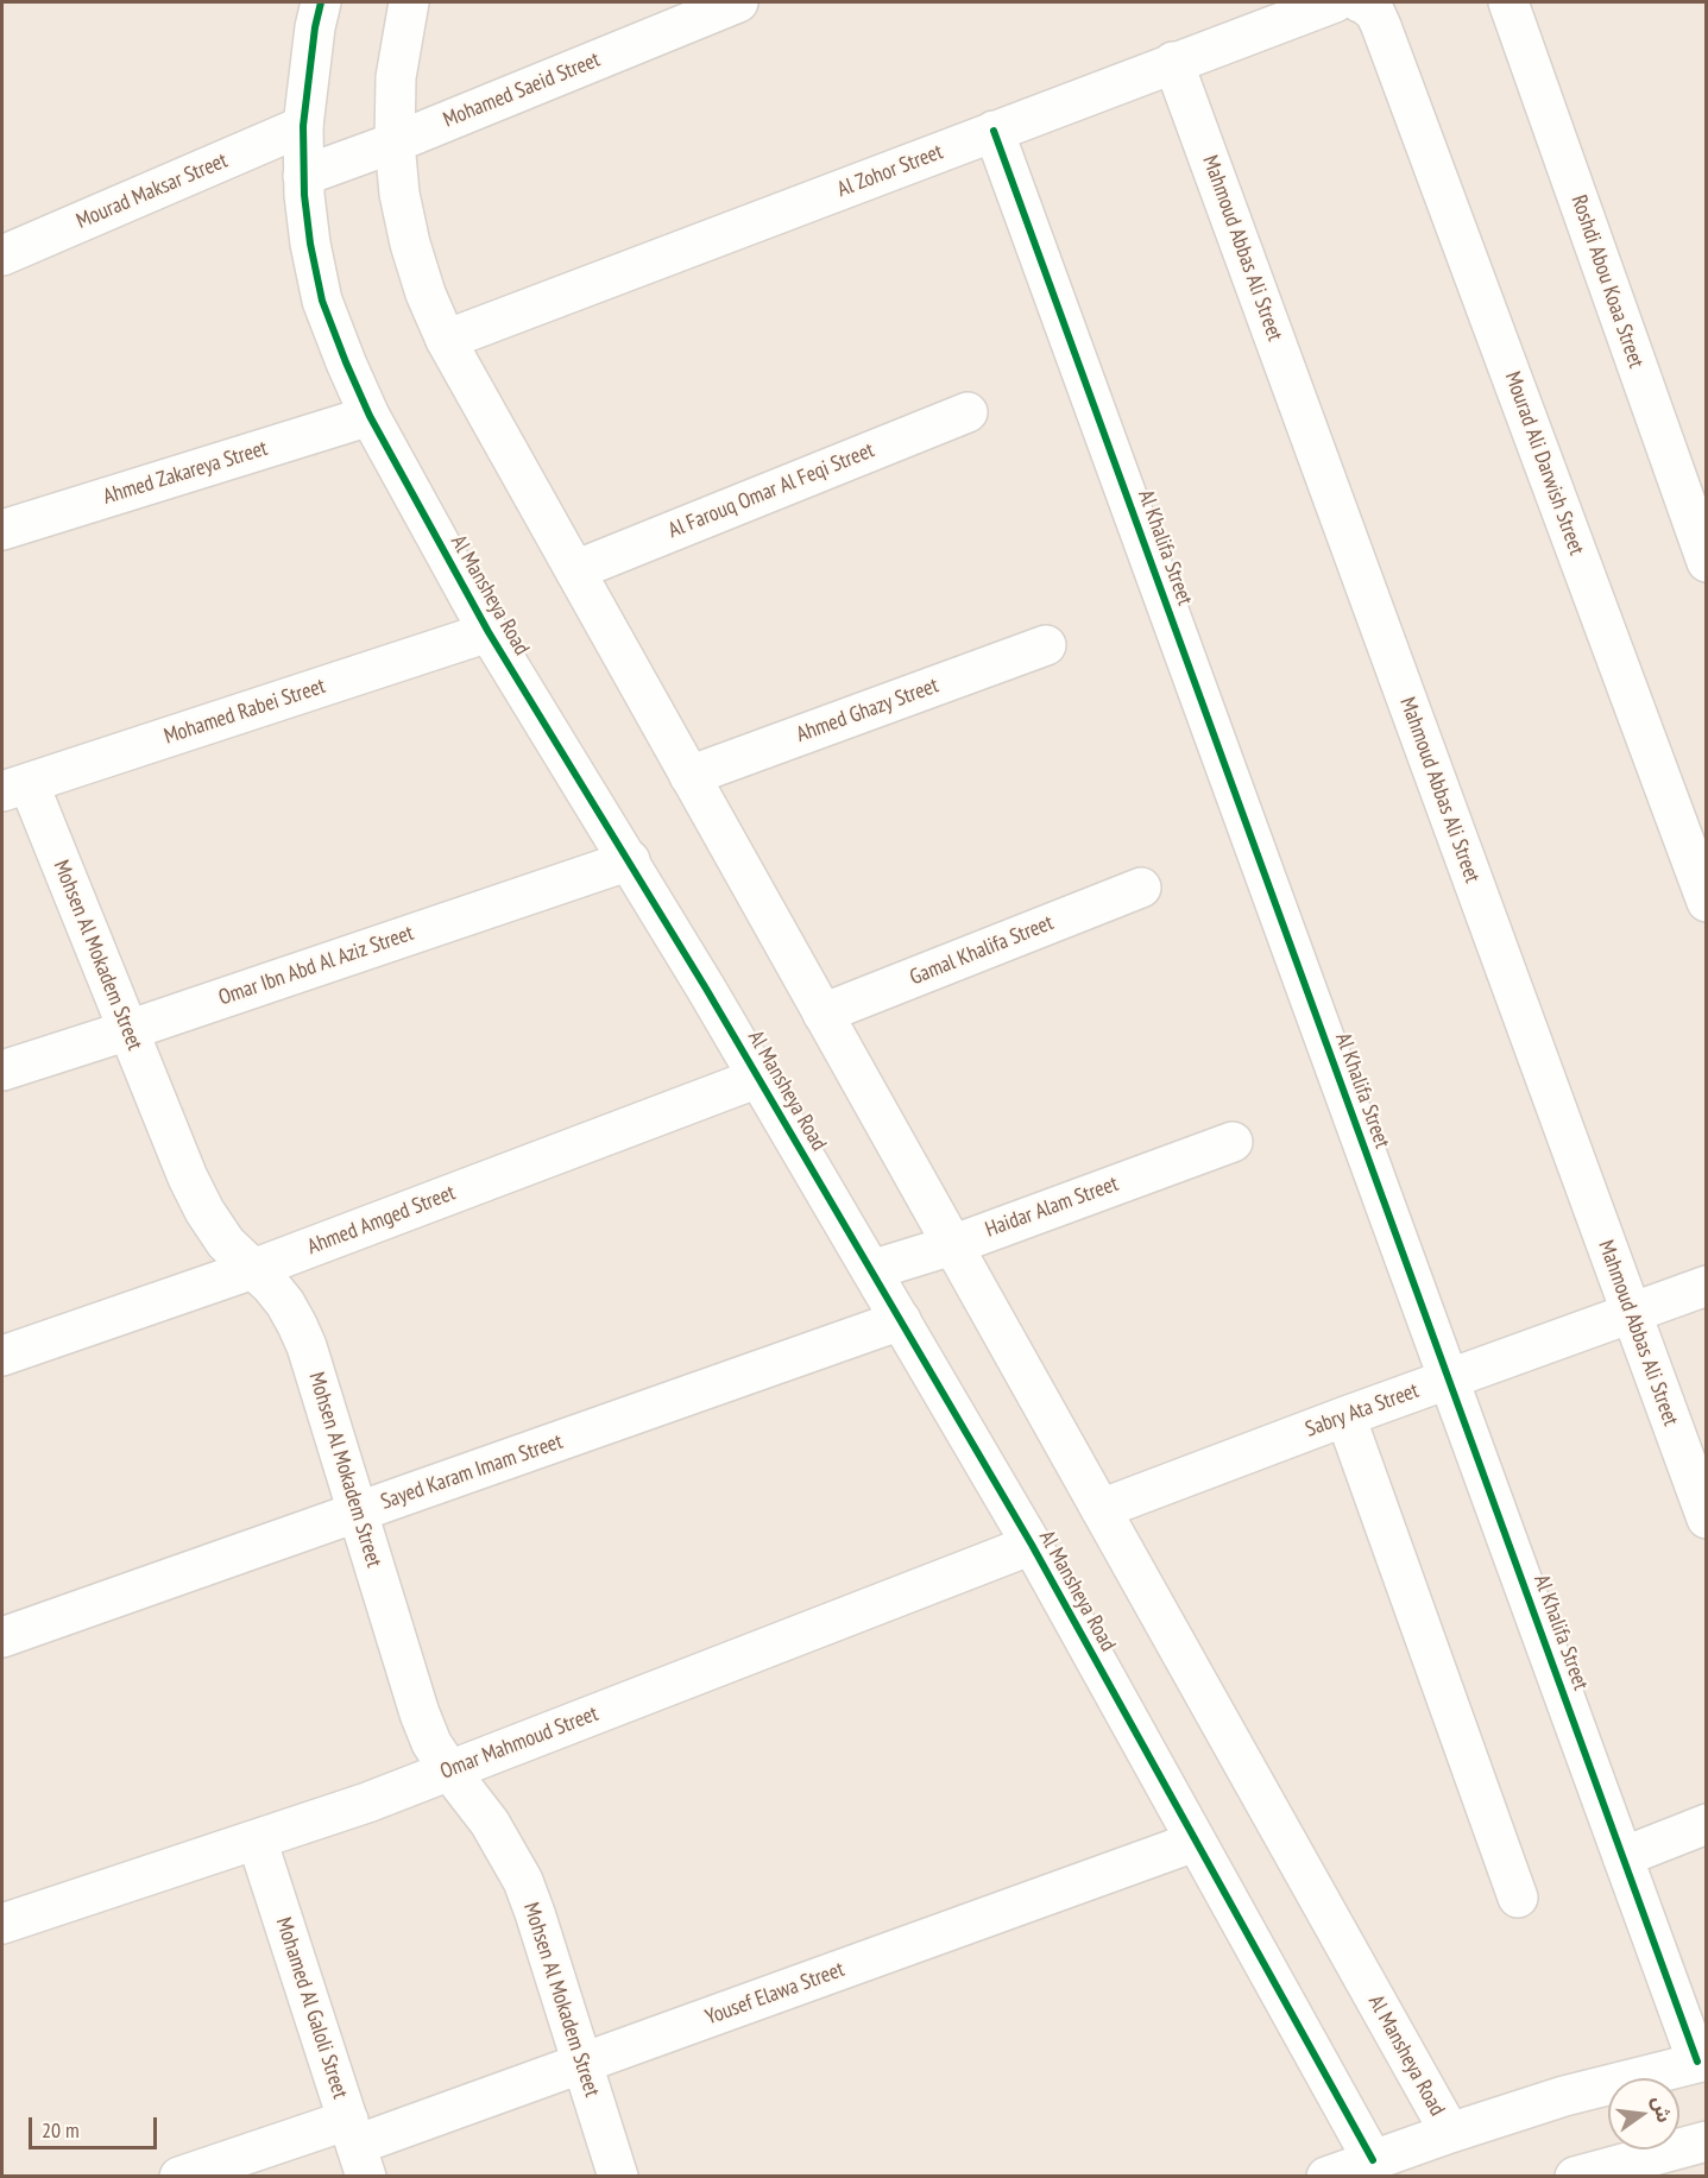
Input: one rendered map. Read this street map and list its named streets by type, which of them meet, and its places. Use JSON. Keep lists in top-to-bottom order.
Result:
{
  "streets": {
    "street": [
      "Mohamed Saeid Street",
      "Al Zohor Street",
      "Mourad Maksar Street",
      "Mahmoud Abbas Ali Street",
      "Roshdi Abou Koaa Street",
      "Mourad Ali Darwish Street",
      "Ahmed Zakareya Street",
      "Al Farouq Omar Al Feqi Street",
      "Al Khalifa Street",
      "Al Mansheya Road",
      "Ahmed Ghazy Street",
      "Mohamed Rabei Street",
      "Gamal Khalifa Street",
      "Mohsen Al Mokadem Street",
      "Omar Ibn Abd Al Aziz Street",
      "Haidar Alam Street",
      "Ahmed Amged Street",
      "Sabry Ata Street",
      "Sayed Karam Imam Street",
      "Omar Mahmoud Street",
      "Yousef Elawa Street",
      "Mohamed Al Galoli Street"
    ]
  },
  "crossings": [
    ["Mohamed Saeid Street", "Al Mansheya Road"],
    ["Al Zohor Street", "Mahmoud Abbas Ali Street"],
    ["Al Zohor Street", "Al Khalifa Street"],
    ["Al Zohor Street", "Al Mansheya Road"],
    ["Mourad Maksar Street", "Al Mansheya Road"],
    ["Mahmoud Abbas Ali Street", "Sabry Ata Street"],
    ["Ahmed Zakareya Street", "Al Mansheya Road"],
    ["Al Farouq Omar Al Feqi Street", "Al Mansheya Road"],
    ["Al Khalifa Street", "Sabry Ata Street"],
    ["Al Mansheya Road", "Ahmed Ghazy Street"],
    ["Al Mansheya Road", "Mohamed Rabei Street"],
    ["Al Mansheya Road", "Gamal Khalifa Street"],
    ["Al Mansheya Road", "Omar Ibn Abd Al Aziz Street"],
    ["Al Mansheya Road", "Haidar Alam Street"],
    ["Al Mansheya Road", "Ahmed Amged Street"],
    ["Al Mansheya Road", "Sabry Ata Street"],
    ["Al Mansheya Road", "Sayed Karam Imam Street"],
    ["Al Mansheya Road", "Omar Mahmoud Street"],
    ["Al Mansheya Road", "Yousef Elawa Street"],
    ["Mohamed Rabei Street", "Mohsen Al Mokadem Street"],
    ["Mohsen Al Mokadem Street", "Omar Ibn Abd Al Aziz Street"],
    ["Mohsen Al Mokadem Street", "Ahmed Amged Street"],
    ["Mohsen Al Mokadem Street", "Sayed Karam Imam Street"],
    ["Mohsen Al Mokadem Street", "Omar Mahmoud Street"],
    ["Mohsen Al Mokadem Street", "Yousef Elawa Street"],
    ["Omar Mahmoud Street", "Mohamed Al Galoli Street"],
    ["Yousef Elawa Street", "Mohamed Al Galoli Street"]
  ],
  "scale_bar": "20 m",
  "north": "right"
}
